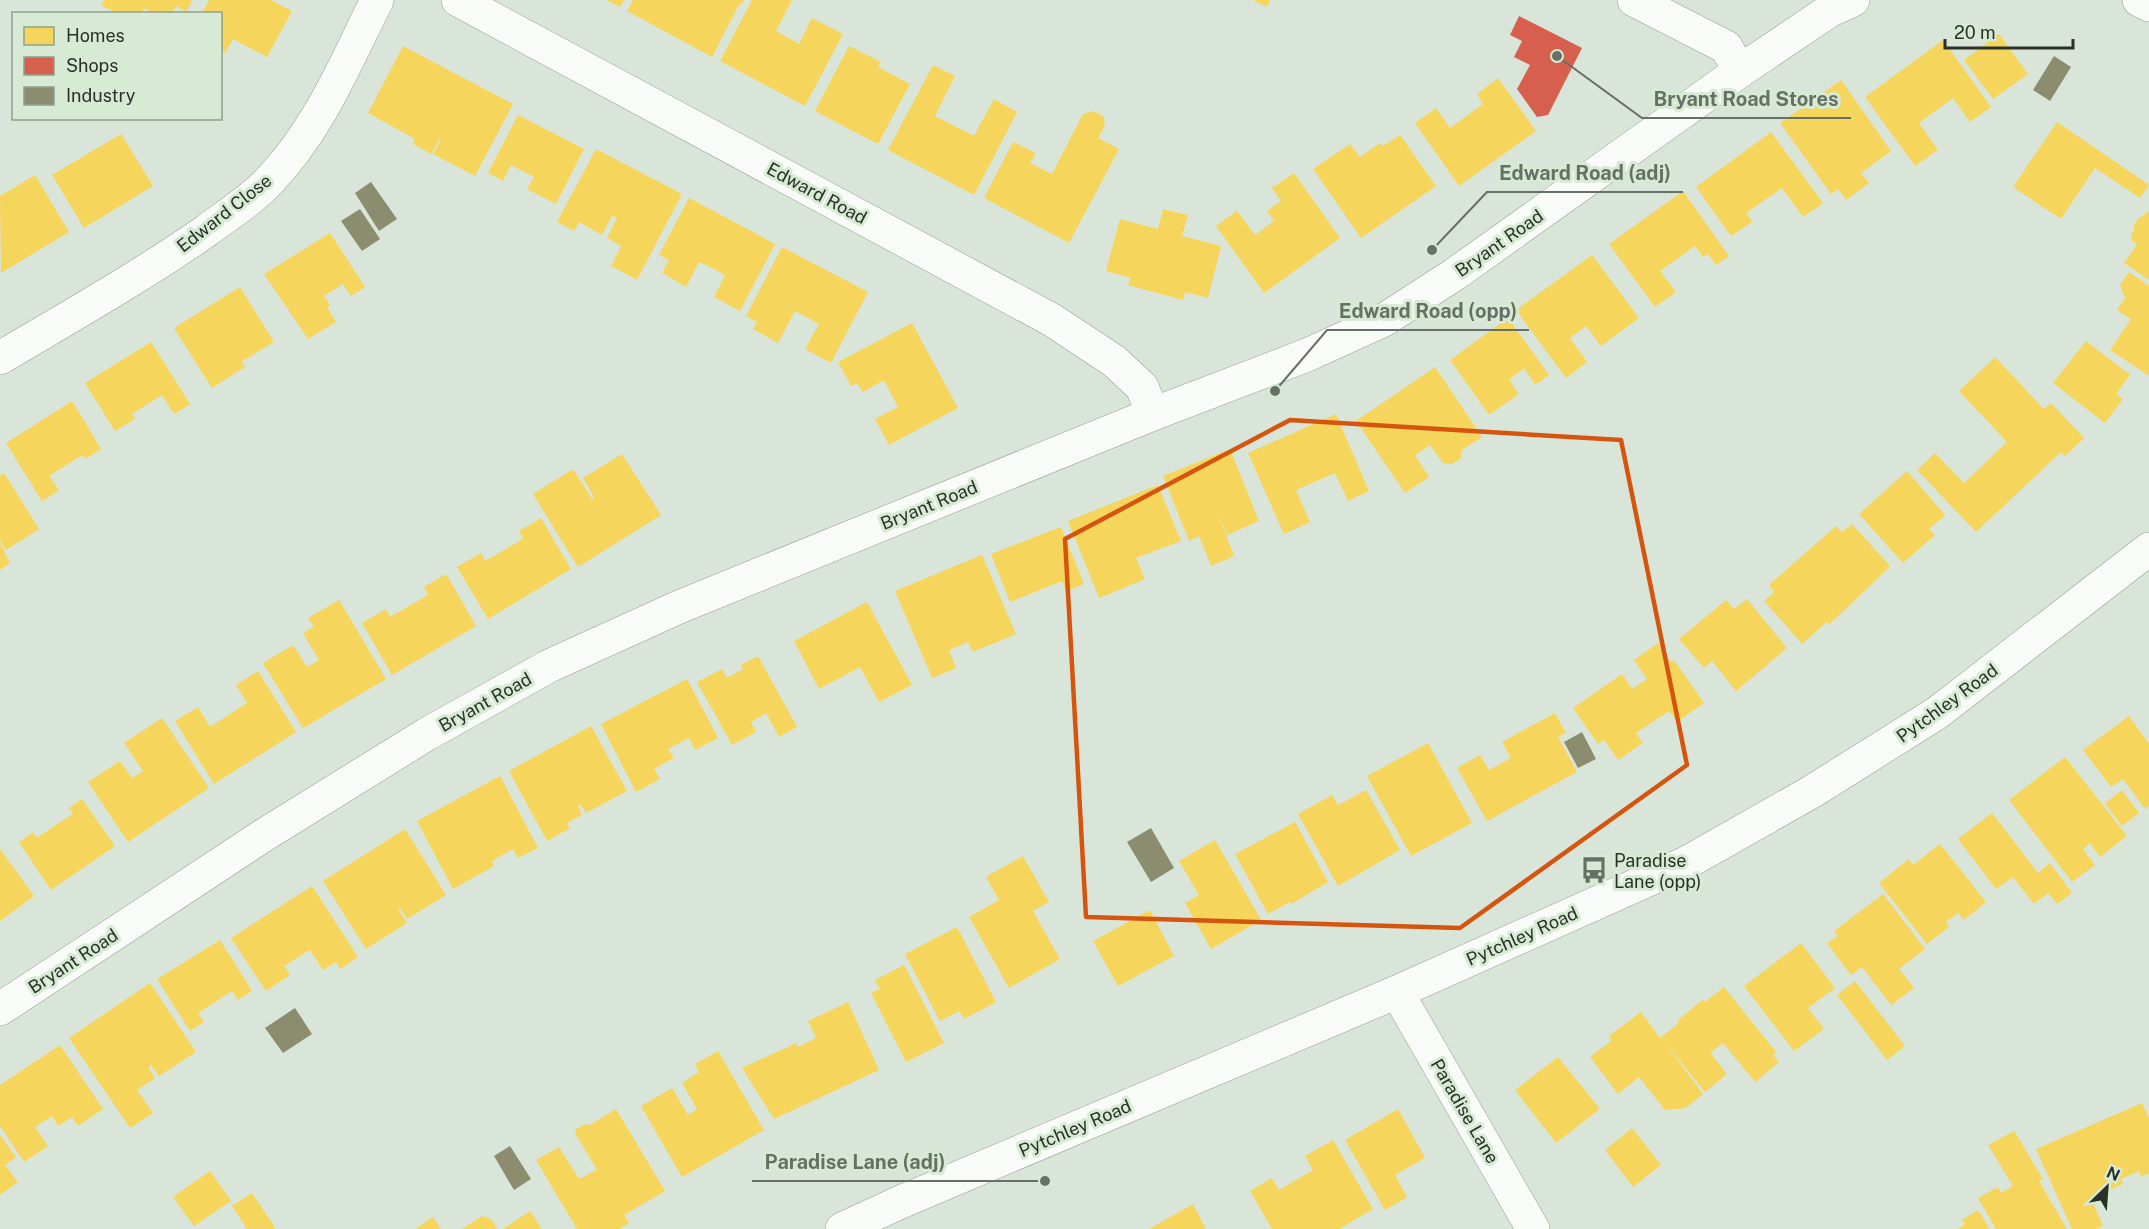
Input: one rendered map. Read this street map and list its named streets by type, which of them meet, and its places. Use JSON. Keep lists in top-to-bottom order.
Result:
{
  "streets": {
    "street": [
      "Edward Road",
      "Edward Close",
      "Bryant Road",
      "Pytchley Road",
      "Paradise Lane"
    ]
  },
  "crossings": [
    ["Edward Road", "Bryant Road"],
    ["Pytchley Road", "Paradise Lane"]
  ],
  "places": {
    "other": [
      "Bryant Road Stores",
      "Edward Road (adj)",
      "Edward Road (opp)",
      "Paradise Lane (adj)"
    ],
    "bus stop": ["Paradise Lane (opp)"]
  },
  "legend": ["Homes", "Shops", "Industry"],
  "scale_bar": "20 m",
  "north": "top right"
}
